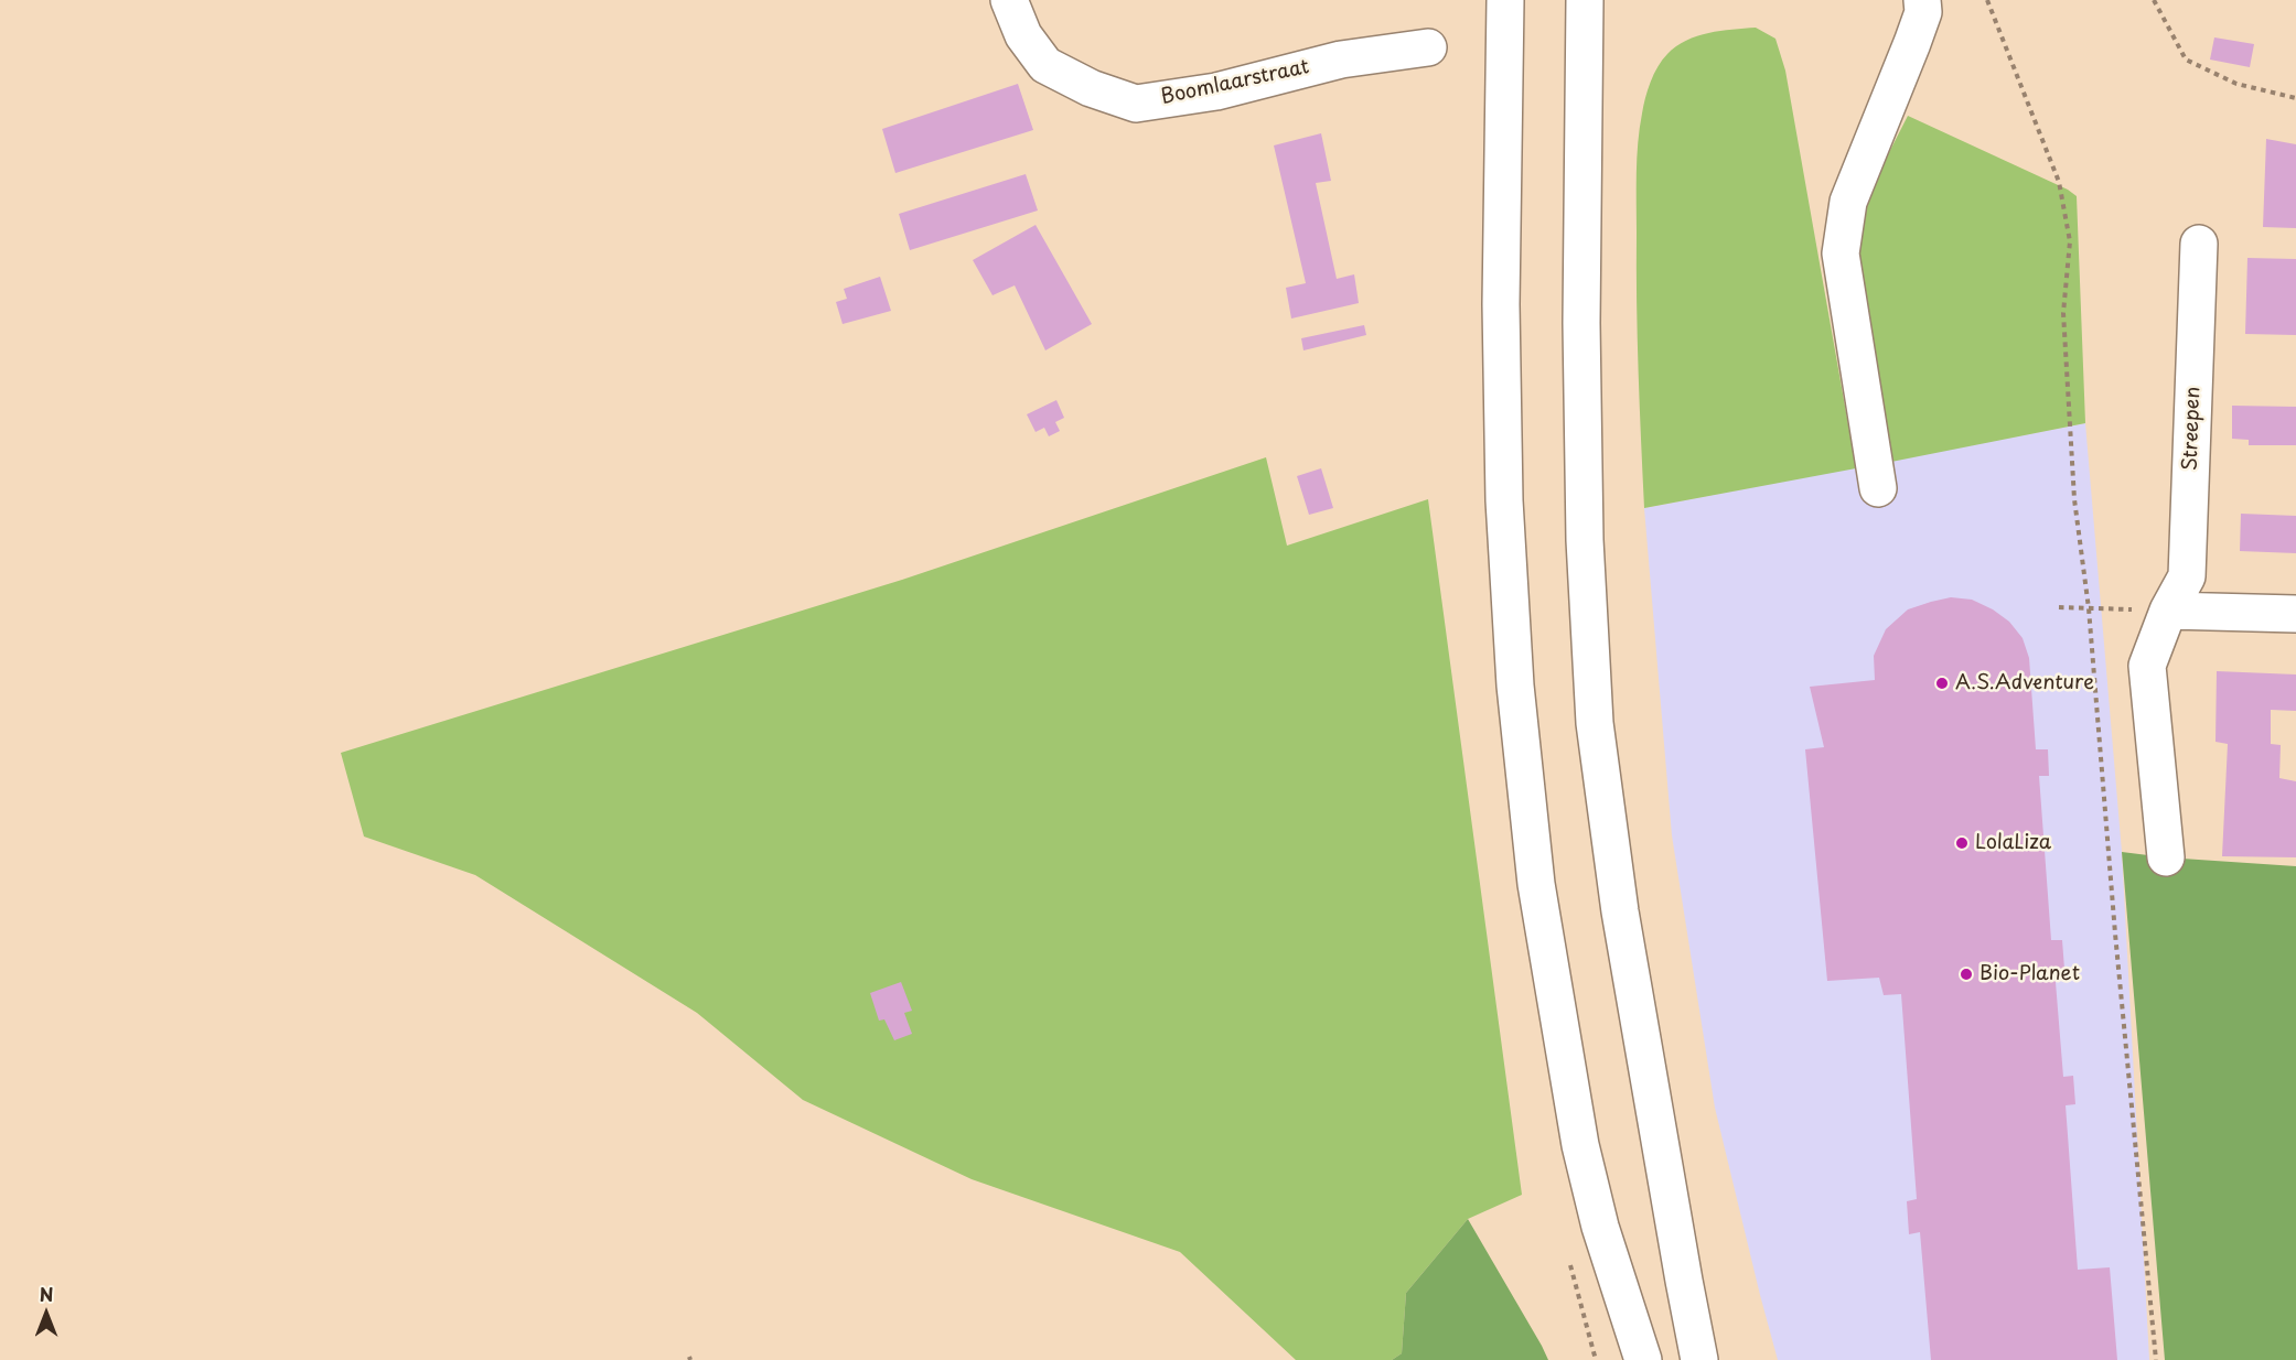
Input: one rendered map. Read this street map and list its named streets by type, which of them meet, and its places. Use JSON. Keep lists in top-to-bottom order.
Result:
{
  "streets": {
    "main road": ["Boomlaarstraat", "Streepen"]
  },
  "places": ["A.S.Adventure", "LolaLiza", "Bio-Planet"],
  "north": "top"
}
